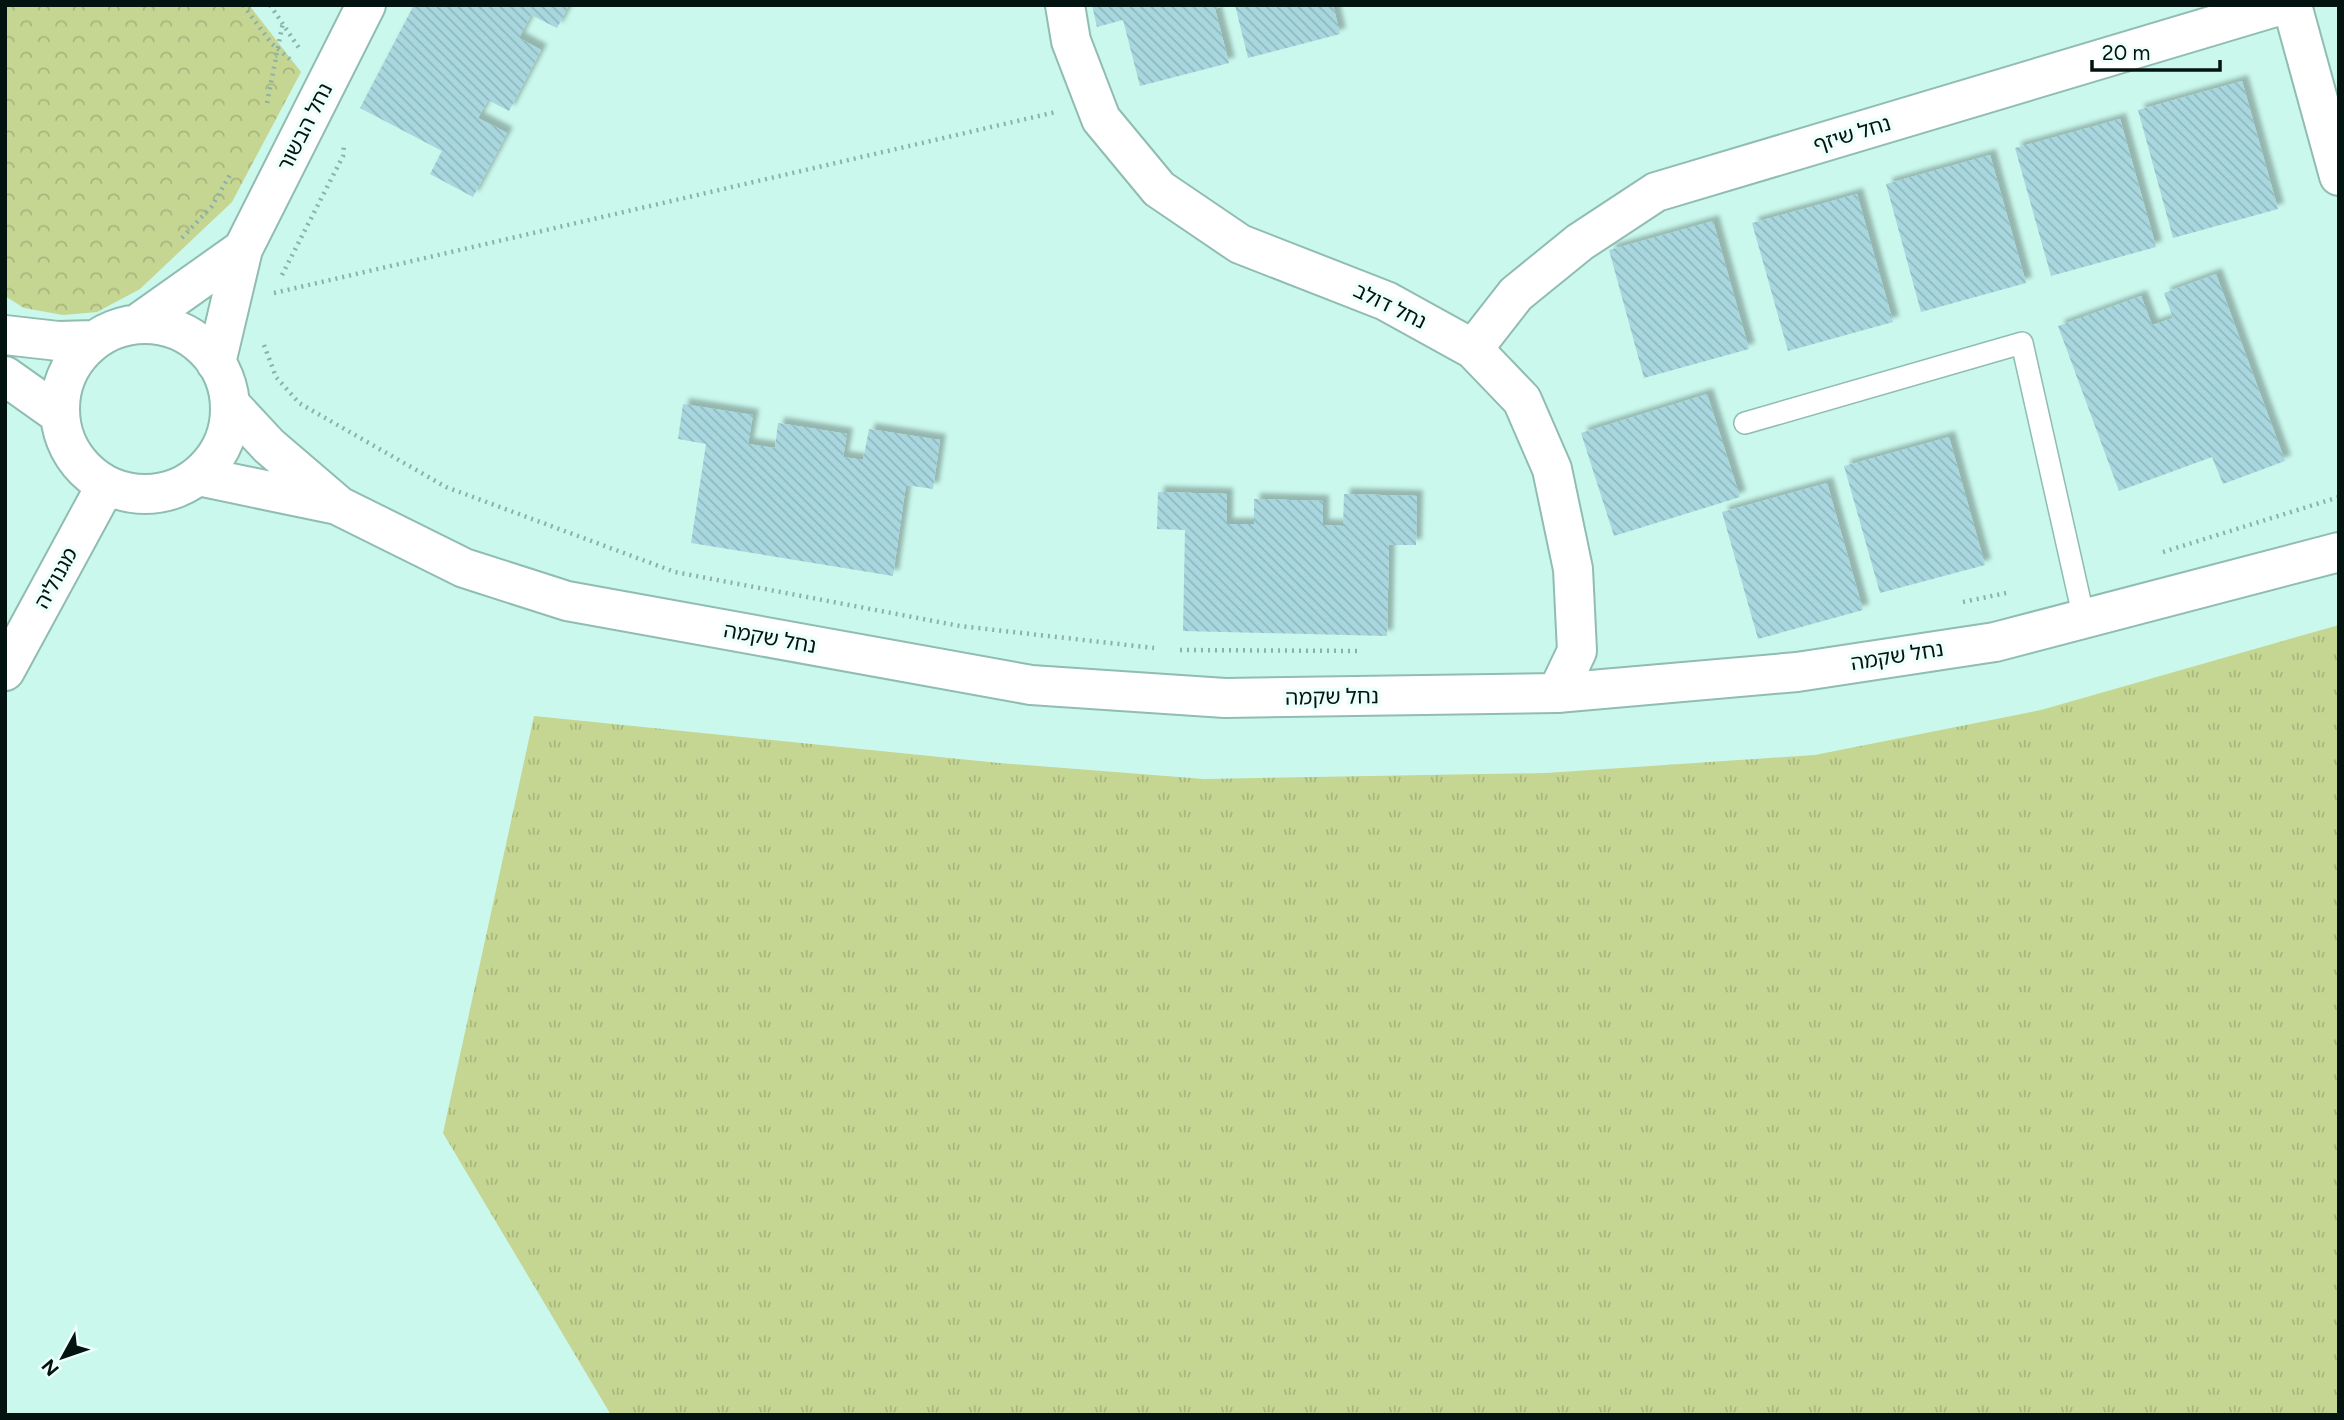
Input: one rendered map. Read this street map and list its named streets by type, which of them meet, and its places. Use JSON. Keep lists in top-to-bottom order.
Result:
{
  "streets": {
    "street": [
      "נחל הבשור",
      "נחל שיזף",
      "נחל דולב",
      "מגנוליה",
      "נחל שקמה"
    ]
  },
  "crossings": [
    ["נחל הבשור", "מגנוליה"],
    ["נחל הבשור", "נחל שקמה"],
    ["נחל שיזף", "נחל דולב"],
    ["נחל דולב", "נחל שקמה"],
    ["מגנוליה", "נחל שקמה"]
  ],
  "scale_bar": "20 m",
  "north": "bottom left"
}
